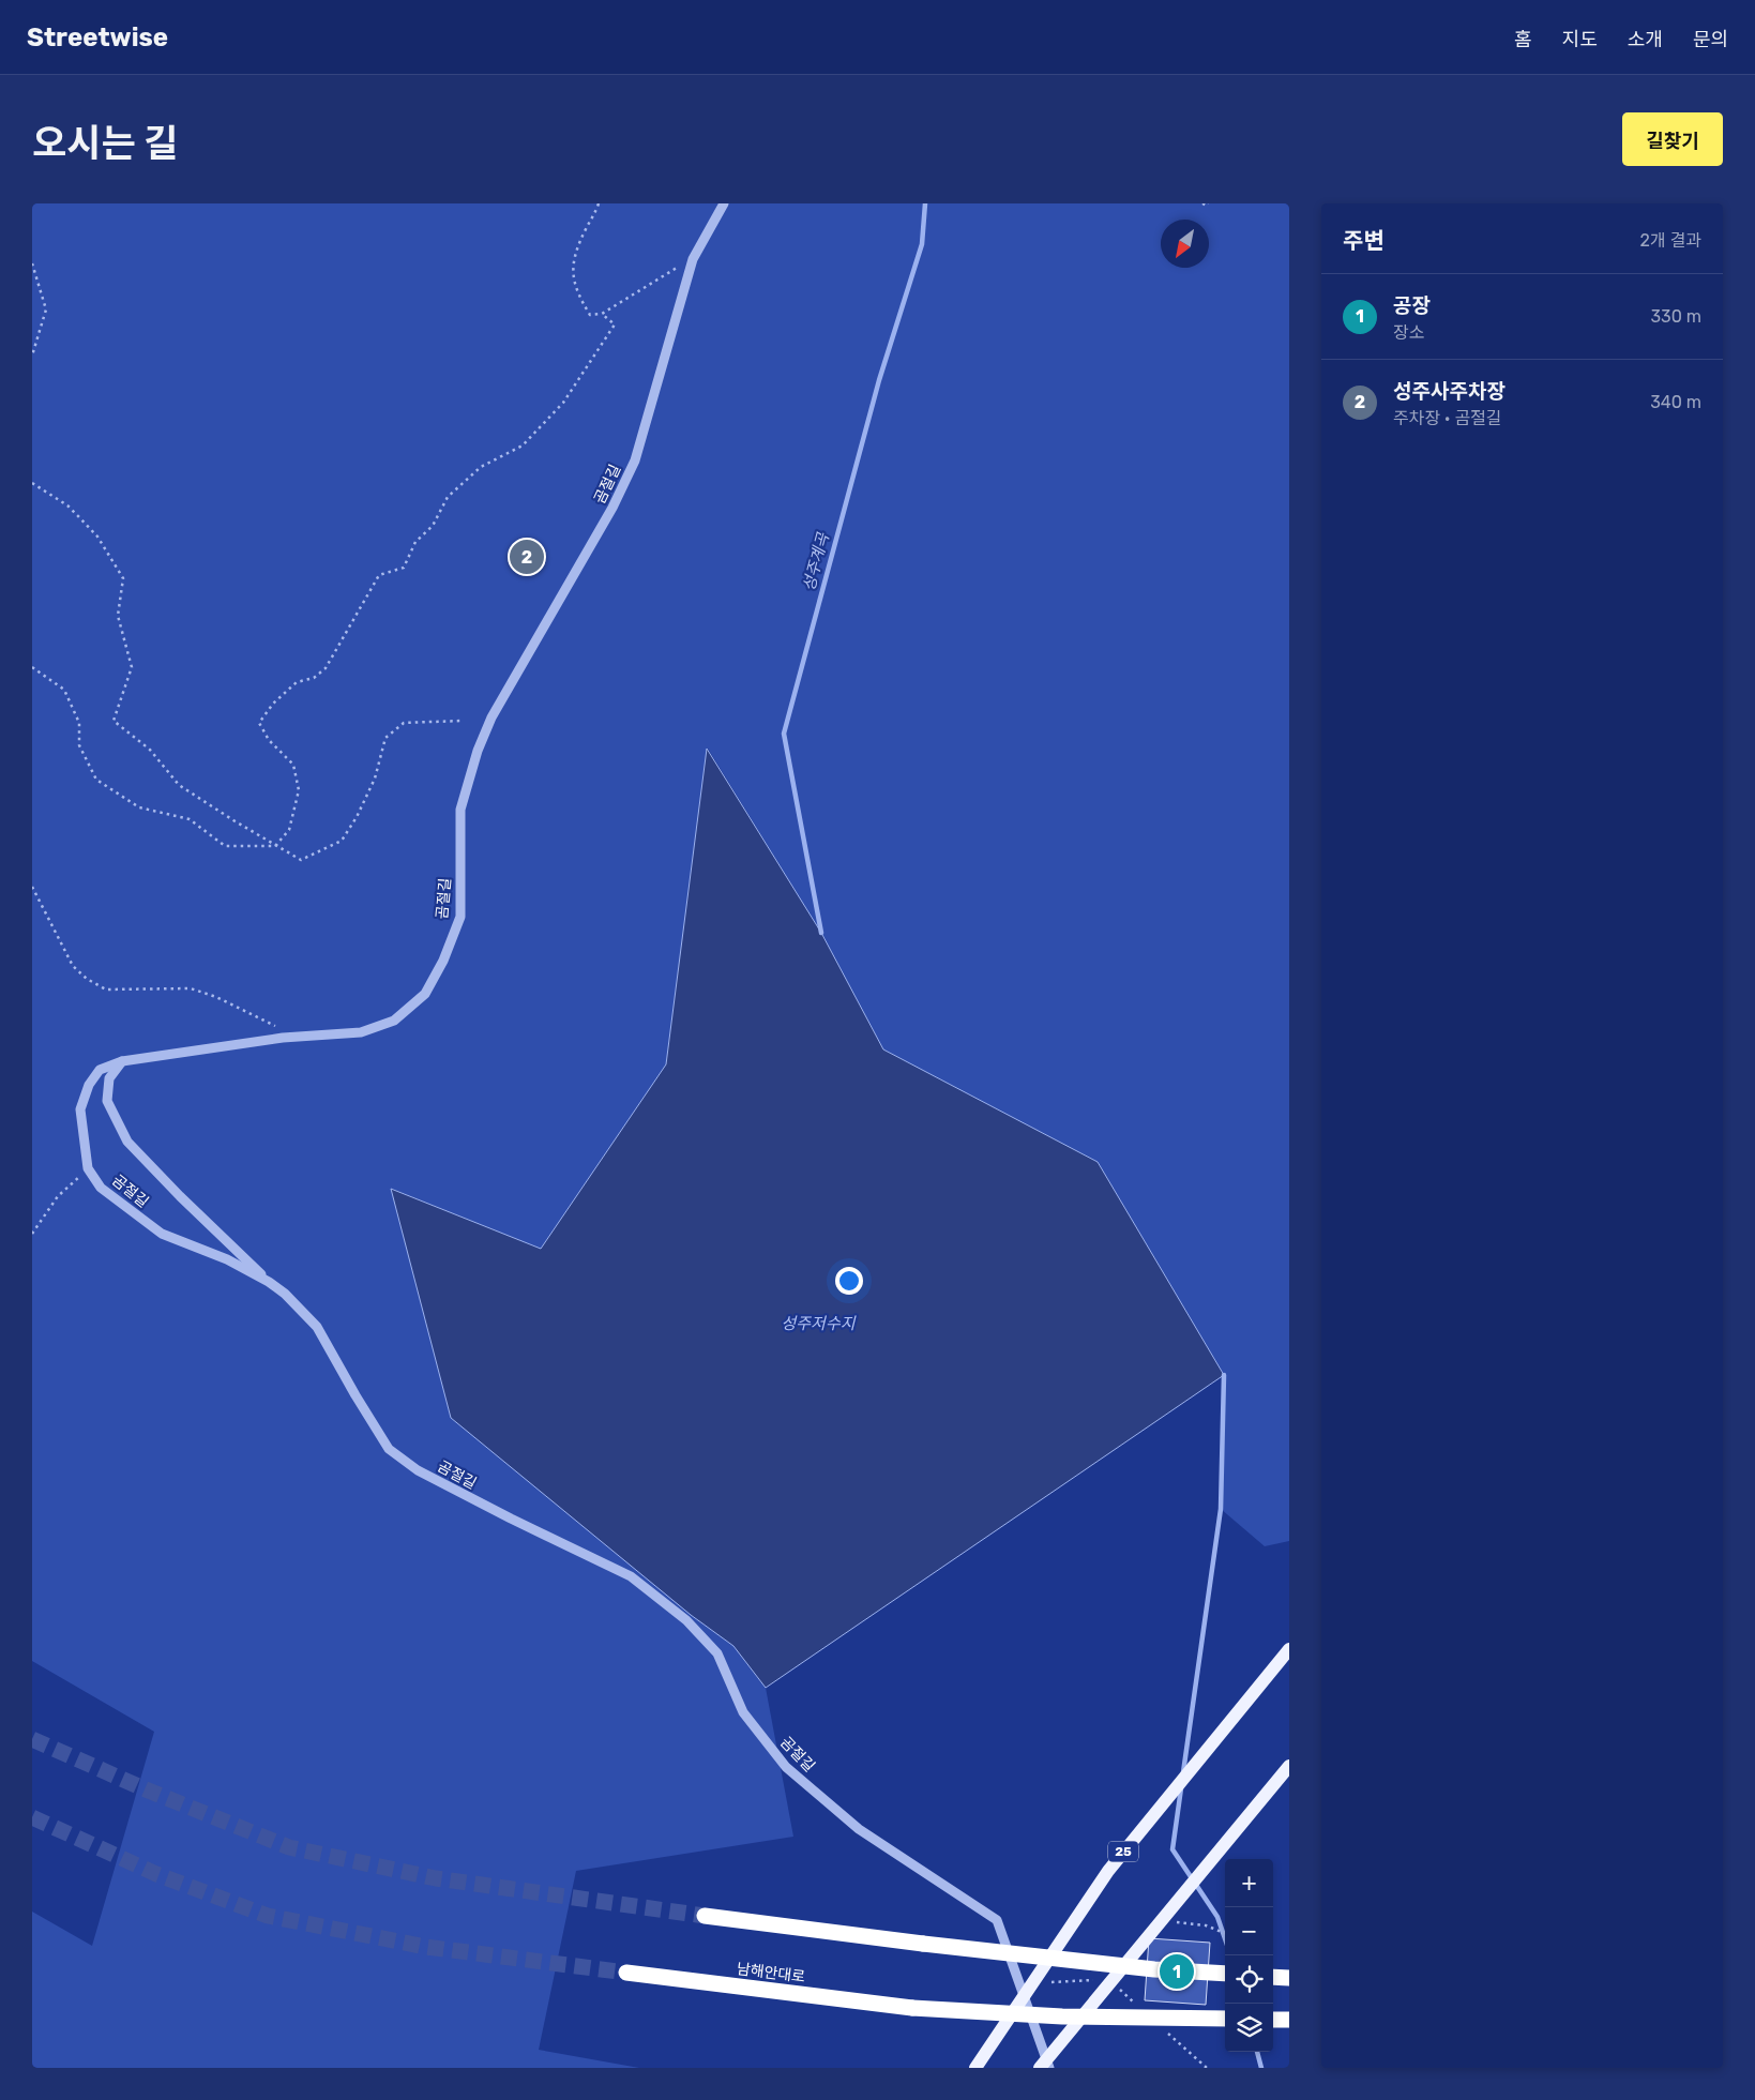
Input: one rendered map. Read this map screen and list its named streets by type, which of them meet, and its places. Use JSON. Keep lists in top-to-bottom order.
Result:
{
  "streets": {
    "highway": ["남해안대로"],
    "main road": ["25"],
    "street": ["곰절길"]
  },
  "water": ["성주계곡", "성주저수지"],
  "north": "bottom left",
  "page": {
    "header": "Streetwise",
    "nav": [
      "홈",
      "지도",
      "소개",
      "문의"
    ],
    "title": "오시는 길",
    "buttons": "길찾기",
    "heading": ["주변", "2개 결과"],
    "list": [
      {
        "mark": "1",
        "name": "공장",
        "note": "장소",
        "value": "330 m"
      },
      {
        "mark": "2",
        "name": "성주사주차장",
        "note": "주차장 · 곰절길",
        "value": "340 m"
      }
    ],
    "pins": ["2", "1"],
    "map_buttons": ["+", "−"]
  }
}
